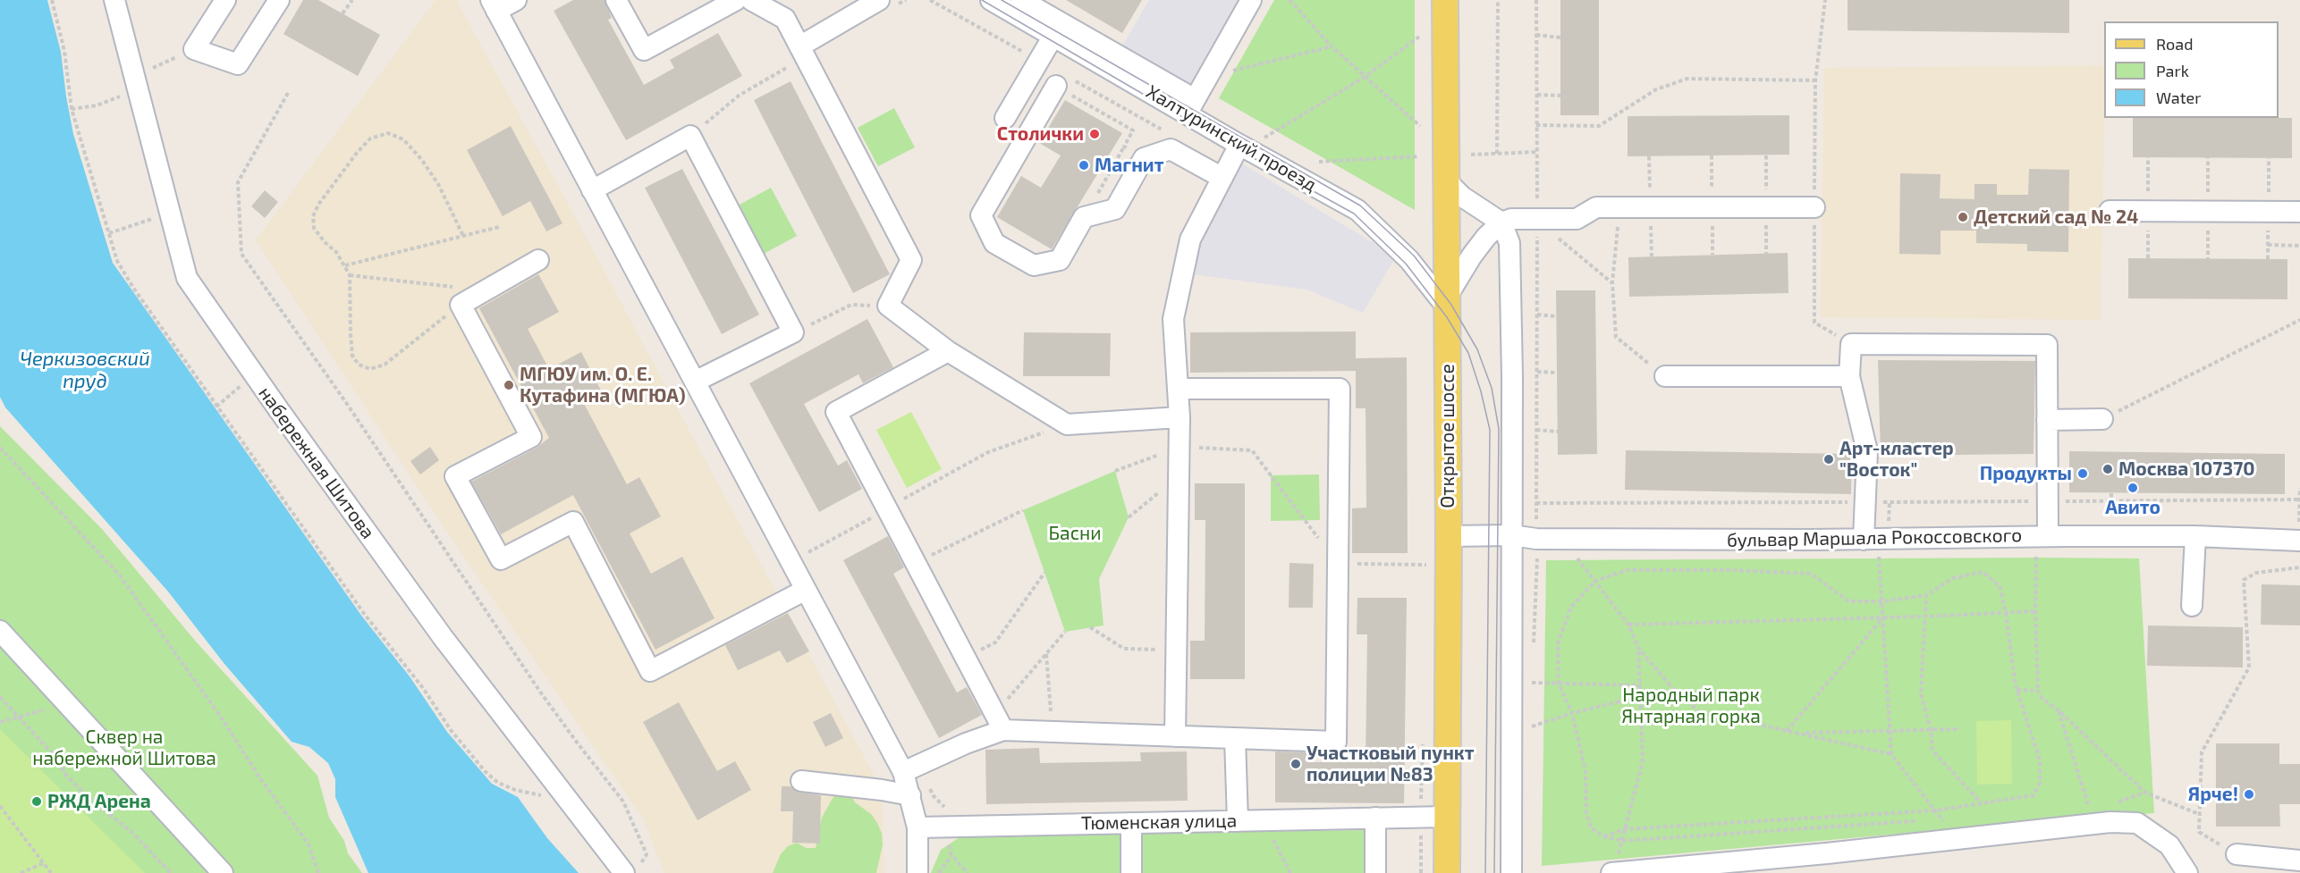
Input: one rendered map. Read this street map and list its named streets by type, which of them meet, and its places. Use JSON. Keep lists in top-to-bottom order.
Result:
{
  "streets": {
    "main road": ["Открытое шоссе"],
    "street": [
      "Халтуринский проезд",
      "набережная Шитова",
      "бульвар Маршала Рокоссовского",
      "Тюменская улица"
    ]
  },
  "crossings": [
    ["Халтуринский проезд", "Открытое шоссе"],
    ["Открытое шоссе", "бульвар Маршала Рокоссовского"],
    ["Открытое шоссе", "Тюменская улица"]
  ],
  "water": ["Черкизовский пруд"],
  "parks": ["Басни", "Народный парк Янтарная горка", "Сквер на набережной Шитова"],
  "places": [
    "Столички",
    "Магнит",
    "Детский сад № 24",
    "МГЮУ им. О. Е. Кутафина (МГЮА)",
    "Арт-кластер \"Восток\"",
    "Москва 107370",
    "Продукты",
    "Авито",
    "Участковый пункт полиции №83",
    "Ярче!",
    "РЖД Арена"
  ],
  "legend": ["Road", "Park", "Water"]
}
